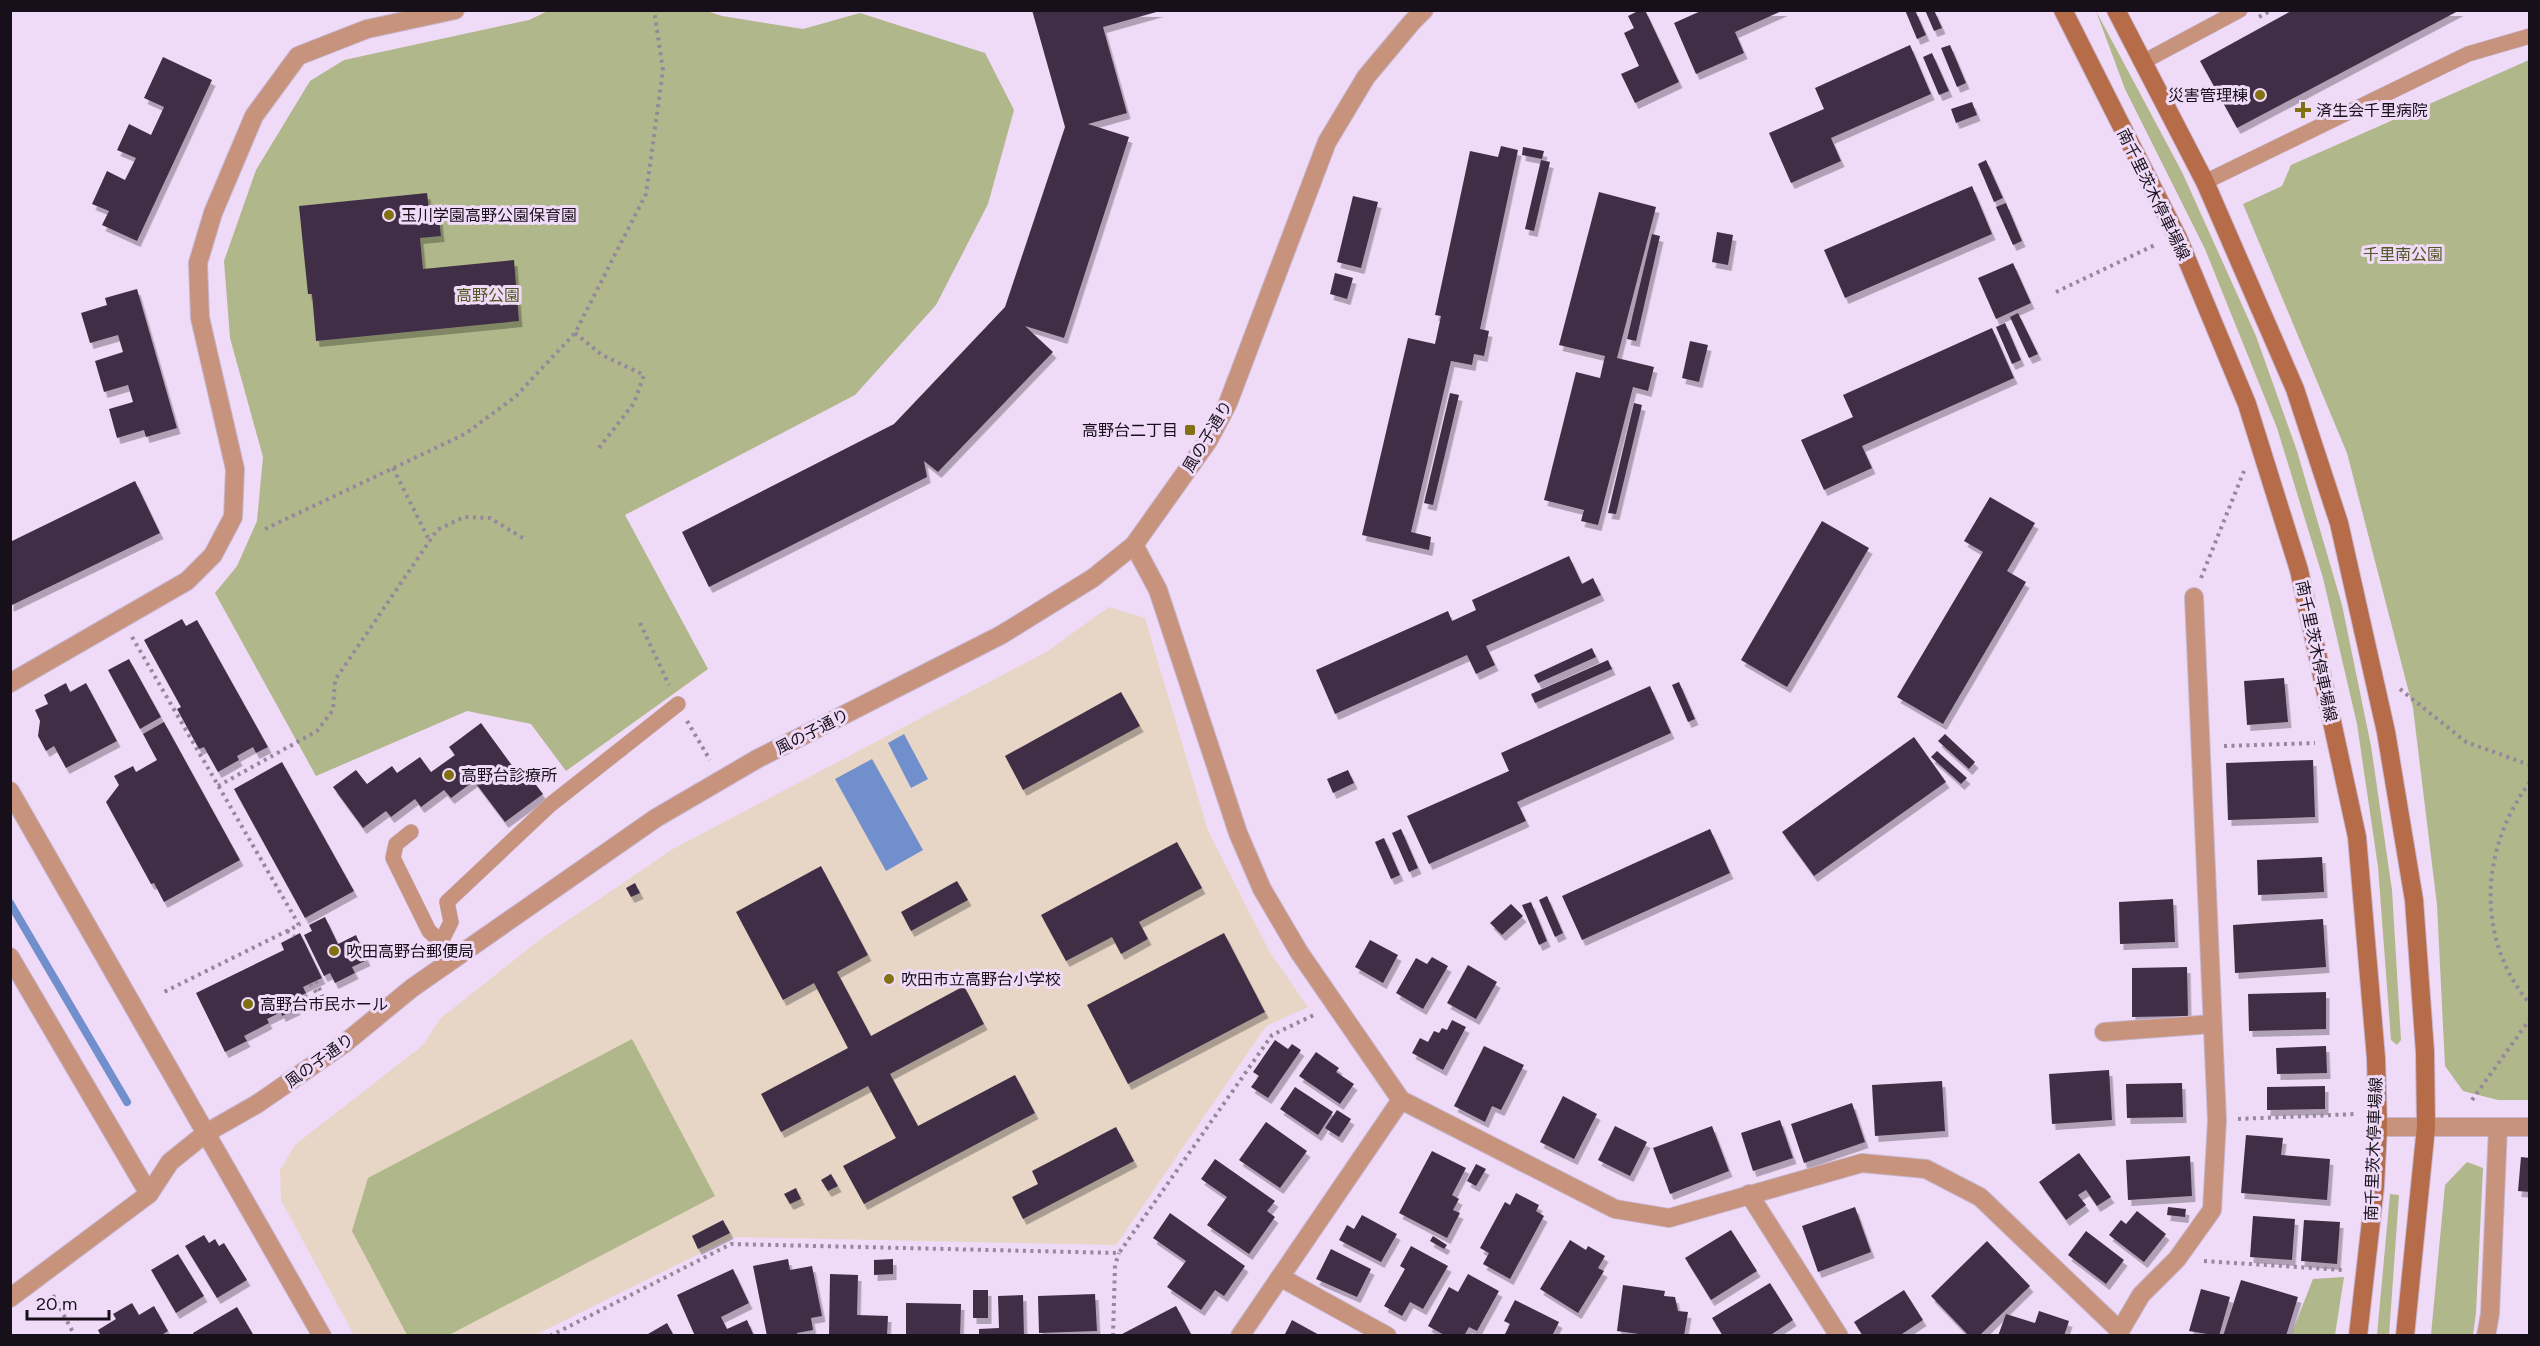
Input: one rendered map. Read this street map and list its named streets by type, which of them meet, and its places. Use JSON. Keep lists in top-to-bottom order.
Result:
{
  "streets": {
    "main road": ["南千里茨木停車場線"],
    "street": ["風の子通り"]
  },
  "parks": ["千里南公園", "高野公園"],
  "places": {
    "other": [
      "災害管理棟",
      "玉川学園高野公園保育園",
      "高野台診療所",
      "吹田高野台郵便局",
      "吹田市立高野台小学校",
      "高野台市民ホール"
    ],
    "health": ["済生会千里病院"],
    "transit": ["高野台二丁目"]
  },
  "scale_bar": "20 m"
}
